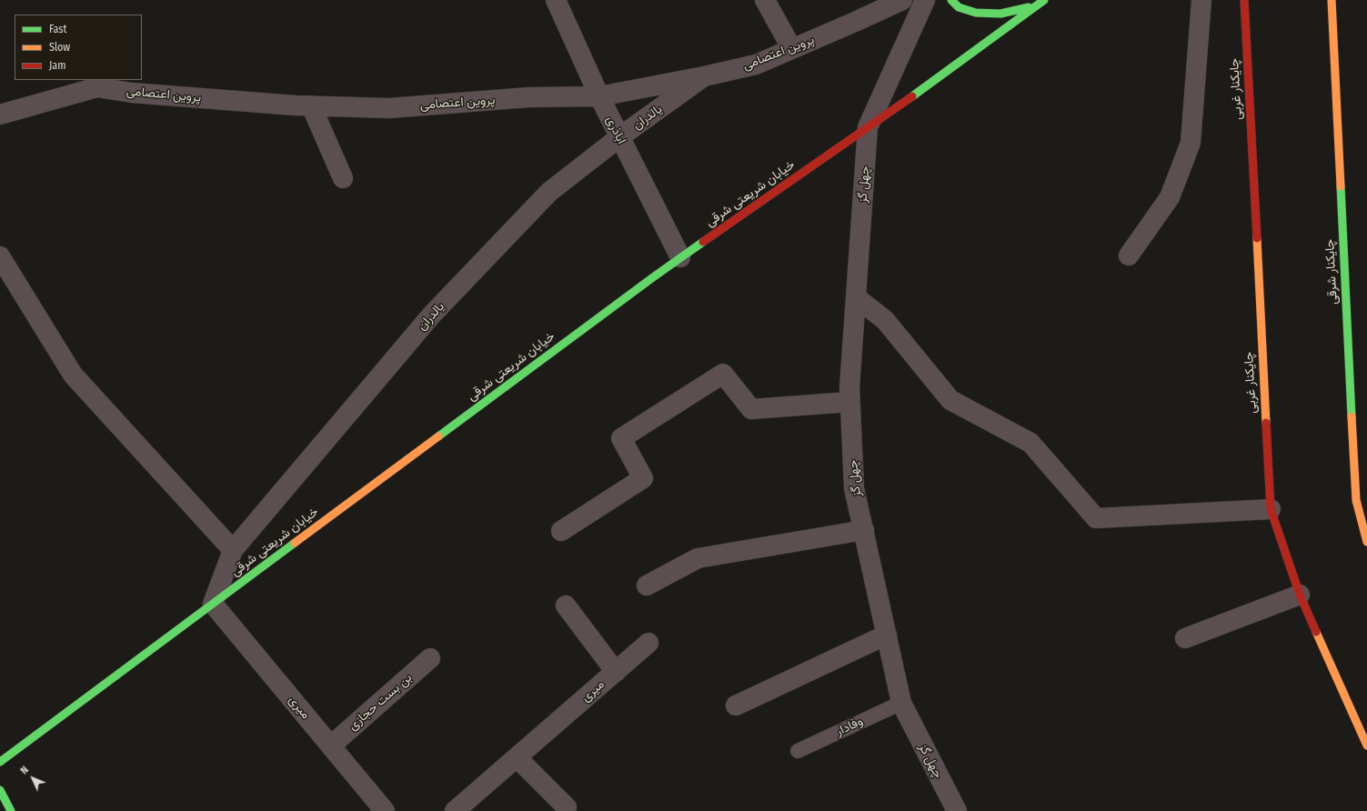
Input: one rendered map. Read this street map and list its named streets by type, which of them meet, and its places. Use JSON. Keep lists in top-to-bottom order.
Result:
{
  "streets": {
    "street": [
      "پروین اعتصامی",
      "چایکنار غربی",
      "یالدران",
      "اباذری",
      "چهل گز",
      "خیابان شریعتی شرقی",
      "چایکنار شرقی",
      "میری",
      "بن بست حجازی"
    ],
    "lane": ["وفادار"]
  },
  "crossings": [
    ["پروین اعتصامی", "یالدران"],
    ["پروین اعتصامی", "اباذری"],
    ["یالدران", "اباذری"],
    ["یالدران", "خیابان شریعتی شرقی"],
    ["یالدران", "میری"],
    ["اباذری", "خیابان شریعتی شرقی"],
    ["چهل گز", "خیابان شریعتی شرقی"],
    ["چهل گز", "وفادار"],
    ["خیابان شریعتی شرقی", "میری"],
    ["میری", "بن بست حجازی"]
  ],
  "legend": ["Fast", "Slow", "Jam"],
  "north": "top left"
}
